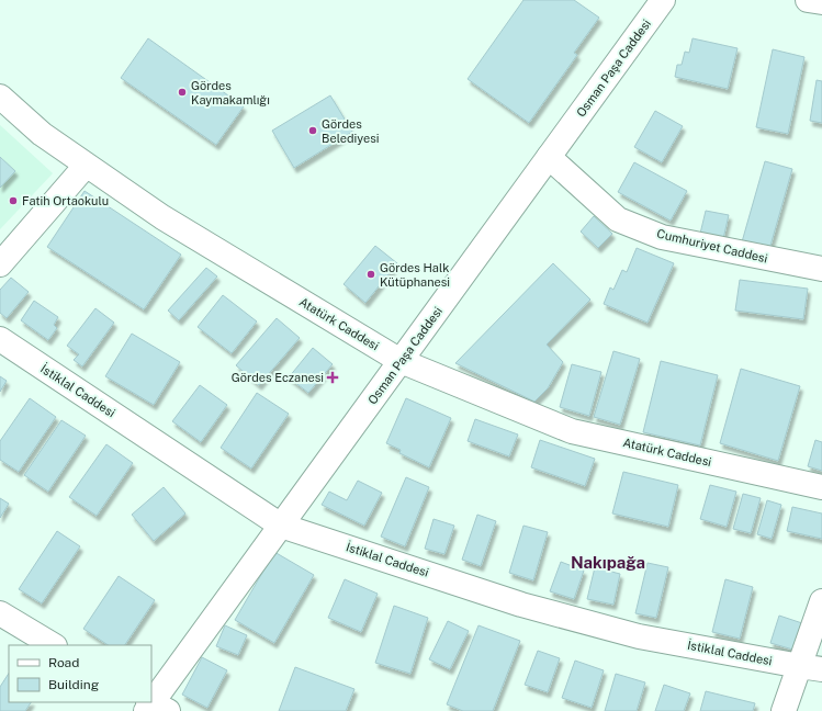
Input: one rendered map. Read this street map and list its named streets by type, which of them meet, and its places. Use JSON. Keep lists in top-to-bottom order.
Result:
{
  "streets": {
    "street": [
      "Osman Paşa Caddesi",
      "Cumhuriyet Caddesi",
      "Atatürk Caddesi",
      "İstiklal Caddesi"
    ]
  },
  "crossings": [
    ["Osman Paşa Caddesi", "Cumhuriyet Caddesi"],
    ["Osman Paşa Caddesi", "Atatürk Caddesi"],
    ["Osman Paşa Caddesi", "İstiklal Caddesi"]
  ],
  "districts": ["Nakıpağa"],
  "places": {
    "other": [
      "Gördes Kaymakamlığı",
      "Gördes Belediyesi",
      "Fatih Ortaokulu",
      "Gördes Halk Kütüphanesi"
    ],
    "health": ["Gördes Eczanesi"]
  },
  "legend": ["Road", "Building"]
}
